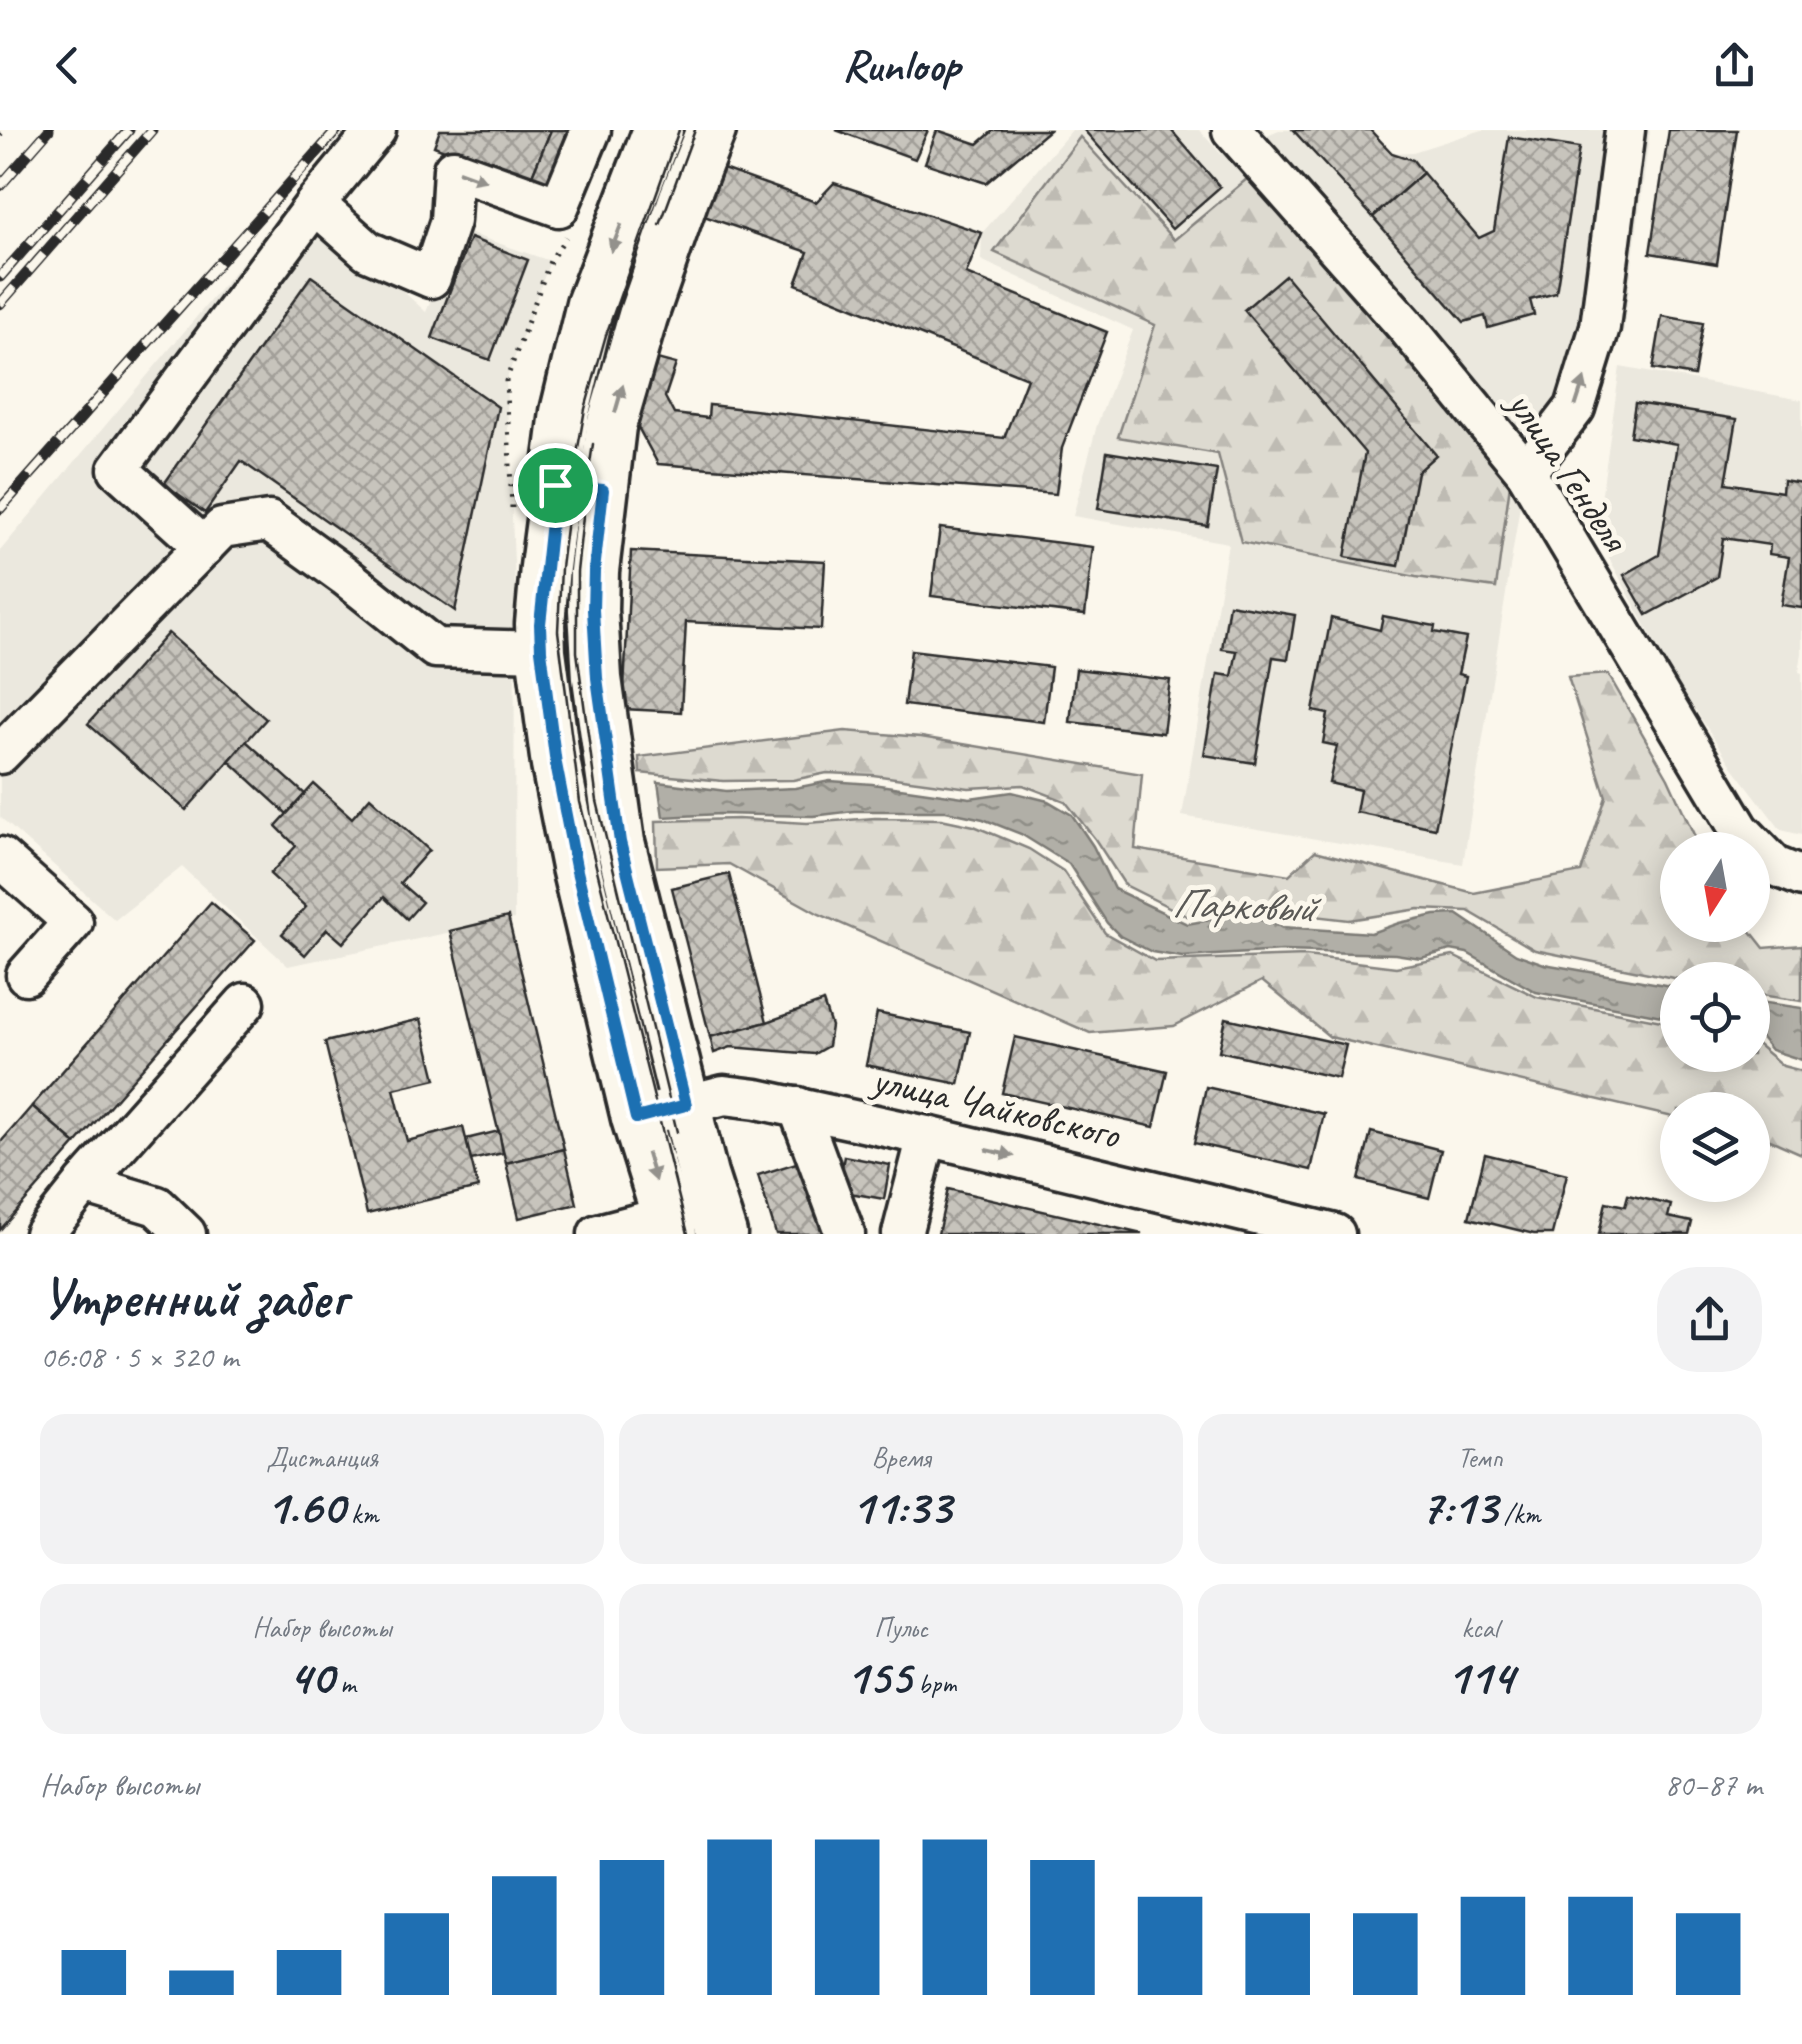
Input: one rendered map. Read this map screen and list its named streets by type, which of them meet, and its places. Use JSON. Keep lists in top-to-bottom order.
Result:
{
  "streets": {
    "street": ["улица Генделя", "улица Чайковского"]
  },
  "one_way": ["улица Чайковского"],
  "water": ["Парковый"],
  "north": "bottom",
  "page": {
    "header": "Runloop",
    "heading": ["Утренний забег", "06:08 · 5 × 320 m"],
    "stats": [
      ["Дистанция", "1.60 km"],
      ["Время", "11:33"],
      ["Темп", "7:13 /km"],
      ["Набор высоты", "40 m"],
      ["Пульс", "155 bpm"],
      ["kcal", "114"]
    ],
    "chart": ["Набор высоты", "80–87 m"]
  }
}
